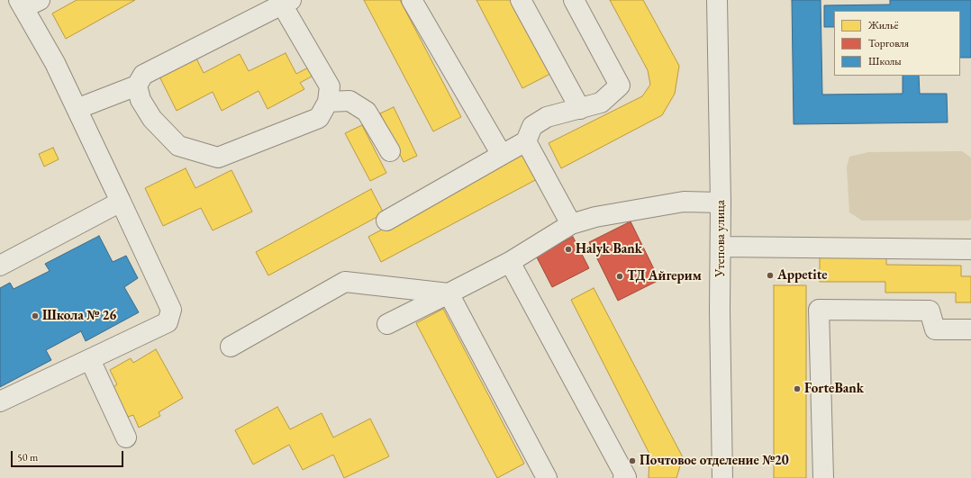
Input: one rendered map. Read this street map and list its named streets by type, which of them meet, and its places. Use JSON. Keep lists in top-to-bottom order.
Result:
{
  "streets": {
    "street": ["Утепова улица"]
  },
  "places": [
    "Halyk Bank",
    "Appetite",
    "ТД Айгерим",
    "Школа № 26",
    "ForteBank",
    "Почтовое отделение №20"
  ],
  "legend": ["Жильё", "Торговля", "Школы"],
  "scale_bar": "50 m"
}
